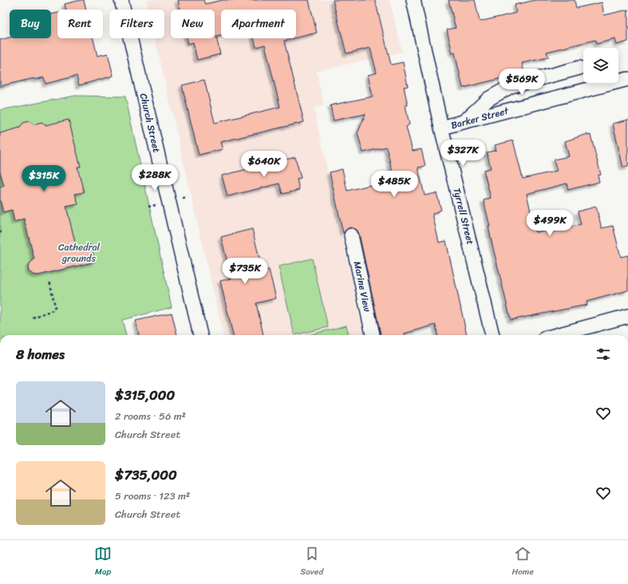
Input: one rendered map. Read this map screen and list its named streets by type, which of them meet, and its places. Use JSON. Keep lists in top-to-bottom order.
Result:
{
  "streets": {
    "street": [
      "Barker Street",
      "Church Street",
      "Tyrrell Street",
      "Marine View"
    ]
  },
  "crossings": [
    ["Barker Street", "Tyrrell Street"]
  ],
  "parks": ["Cathedral grounds"],
  "page": {
    "chip": [
      "Buy",
      "Rent",
      "Filters",
      "New",
      "Apartment"
    ],
    "price": [
      "$569K",
      "$327K",
      "$640K",
      "$288K",
      "$315K",
      "$485K",
      "$499K",
      "$735K"
    ],
    "heading": "8 homes",
    "list": [
      {
        "name": "$315,000",
        "note": "2 rooms · 56 m² · Church Street"
      },
      {
        "name": "$735,000",
        "note": "5 rooms · 123 m² · Church Street"
      }
    ],
    "tabs": ["Map", "Saved", "Home"]
  }
}
